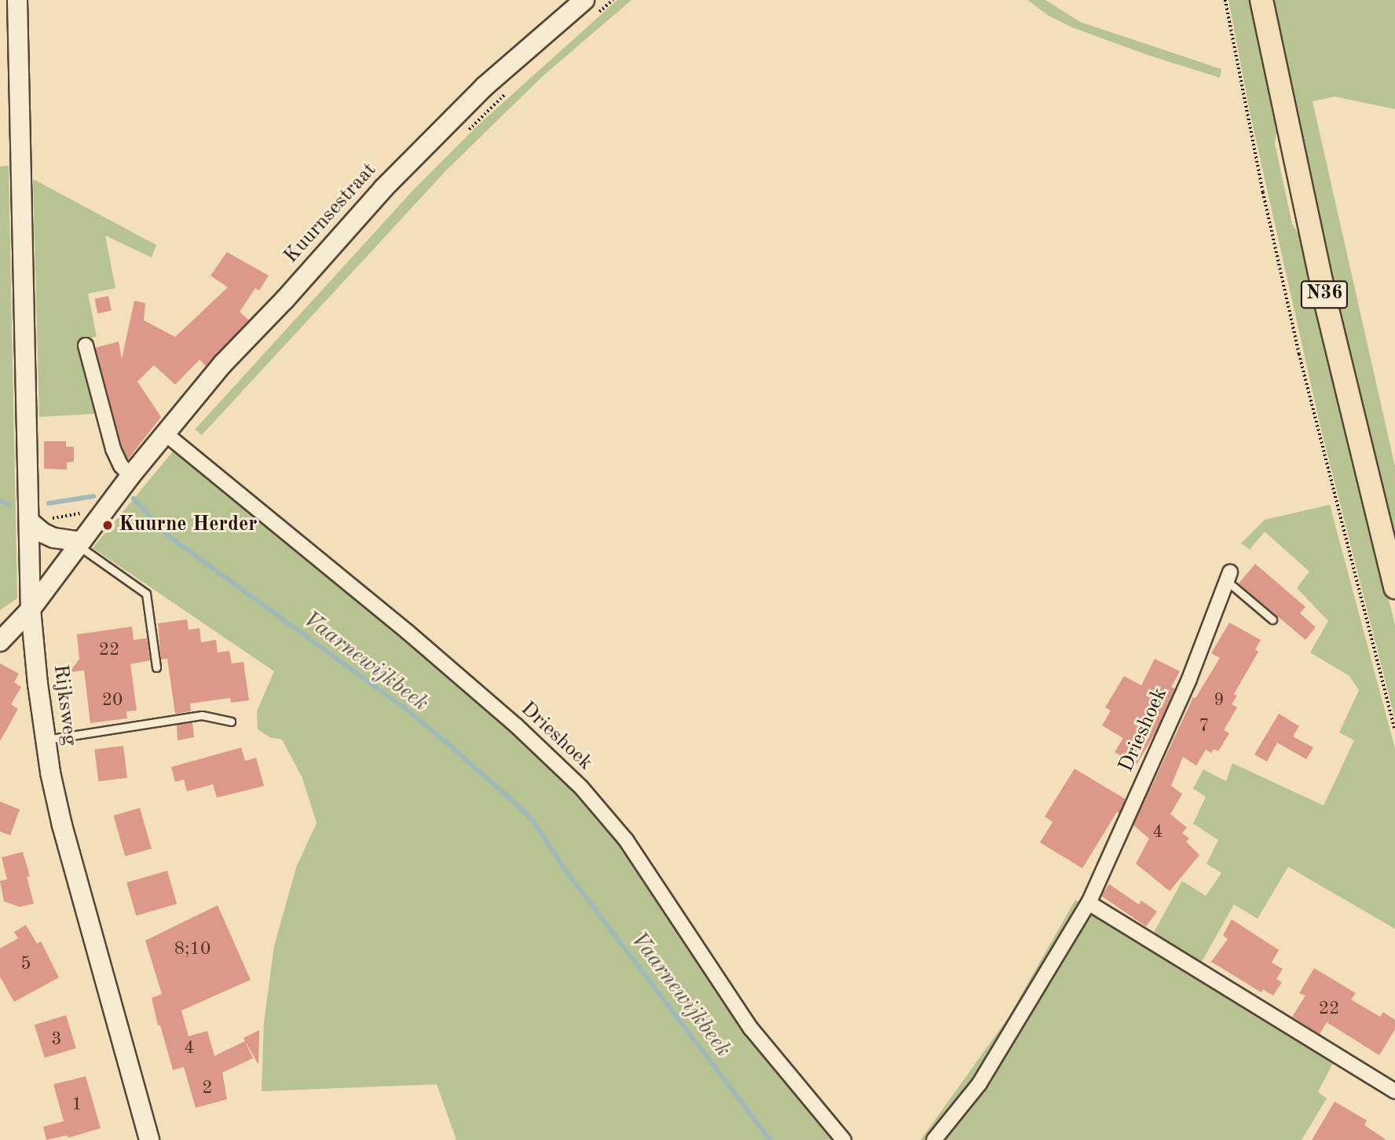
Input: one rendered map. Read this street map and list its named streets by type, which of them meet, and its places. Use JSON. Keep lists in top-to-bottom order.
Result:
{
  "streets": {
    "main road": ["Kuurnsestraat", "N36", "Rijksweg"],
    "street": ["Drieshoek"]
  },
  "crossings": [
    ["Kuurnsestraat", "Rijksweg"],
    ["Kuurnsestraat", "Drieshoek"]
  ],
  "water": ["Vaarnewijkbeek"],
  "places": ["Kuurne Herder"],
  "house_numbers": [
    "22",
    "20",
    "9",
    "7",
    "4",
    "8;10",
    "5",
    "22",
    "3",
    "4",
    "2",
    "1"
  ]
}
